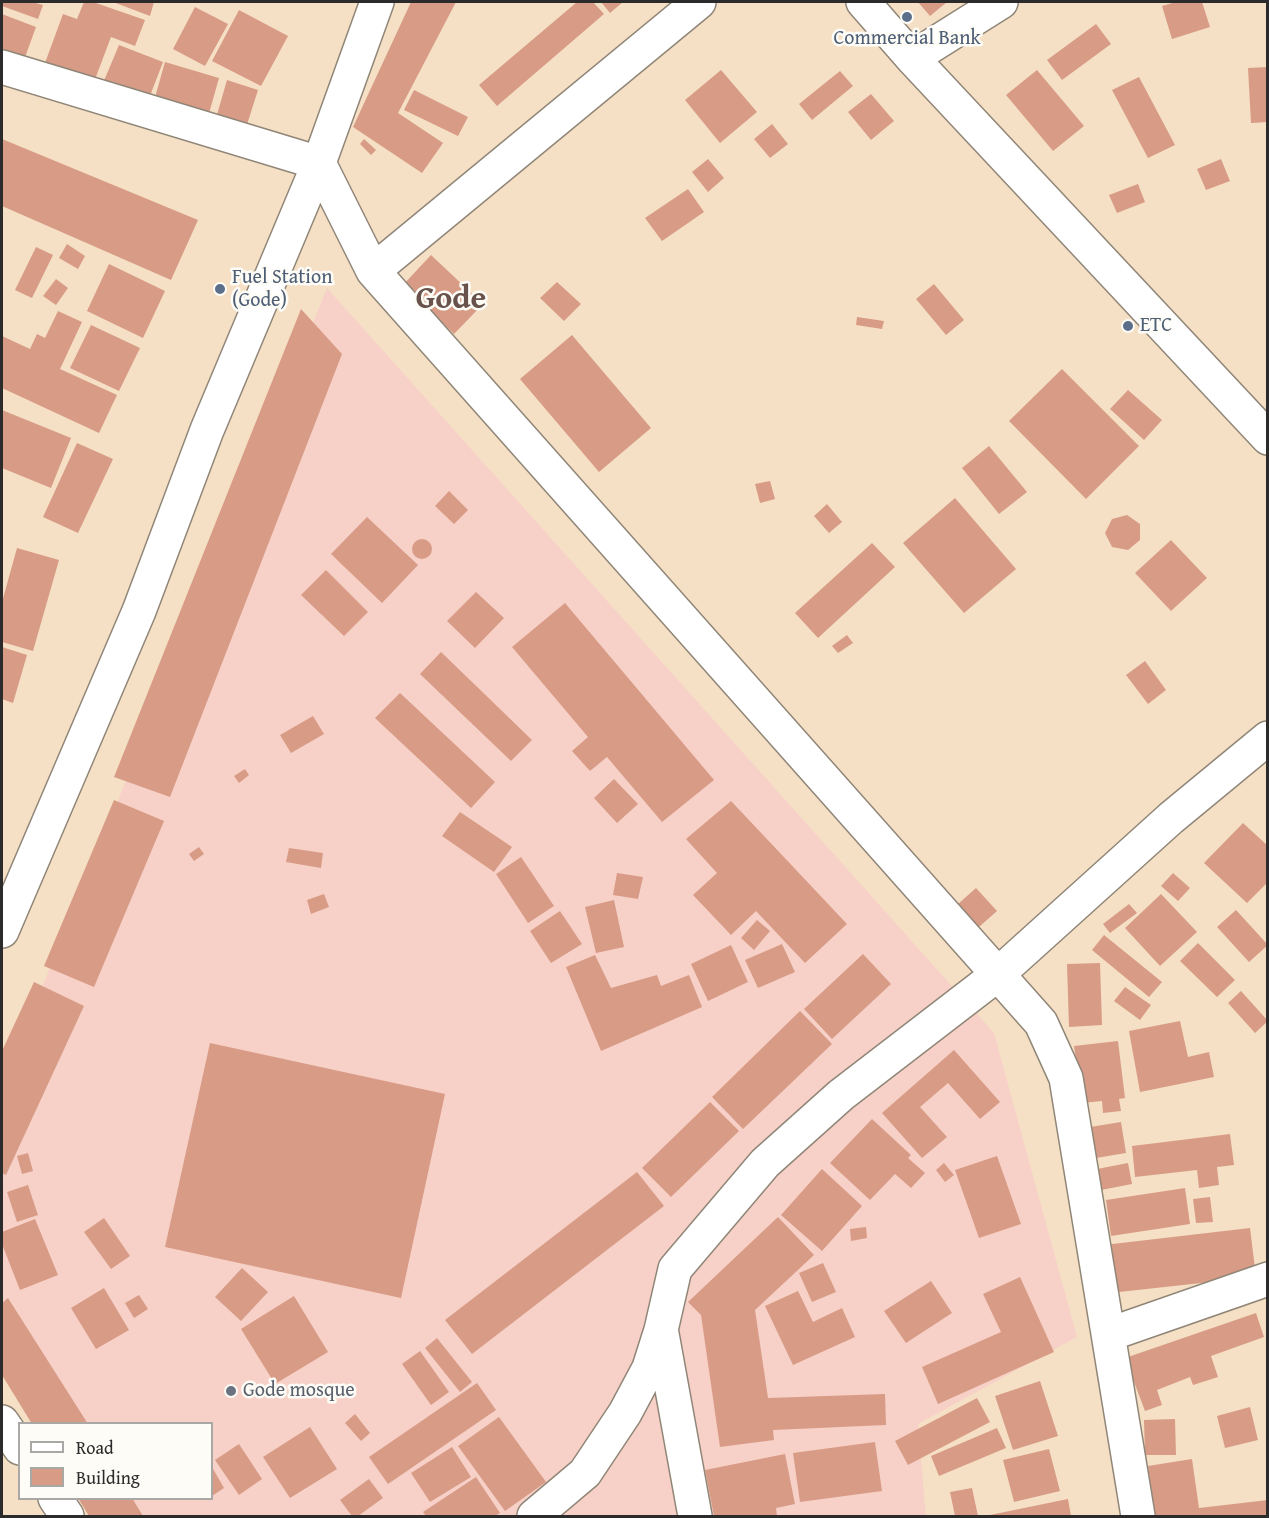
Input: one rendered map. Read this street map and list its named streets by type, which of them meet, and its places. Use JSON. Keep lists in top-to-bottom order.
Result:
{
  "districts": ["Gode"],
  "places": [
    "Commercial Bank",
    "Fuel Station (Gode)",
    "ETC",
    "Gode mosque"
  ],
  "legend": ["Road", "Building"]
}
